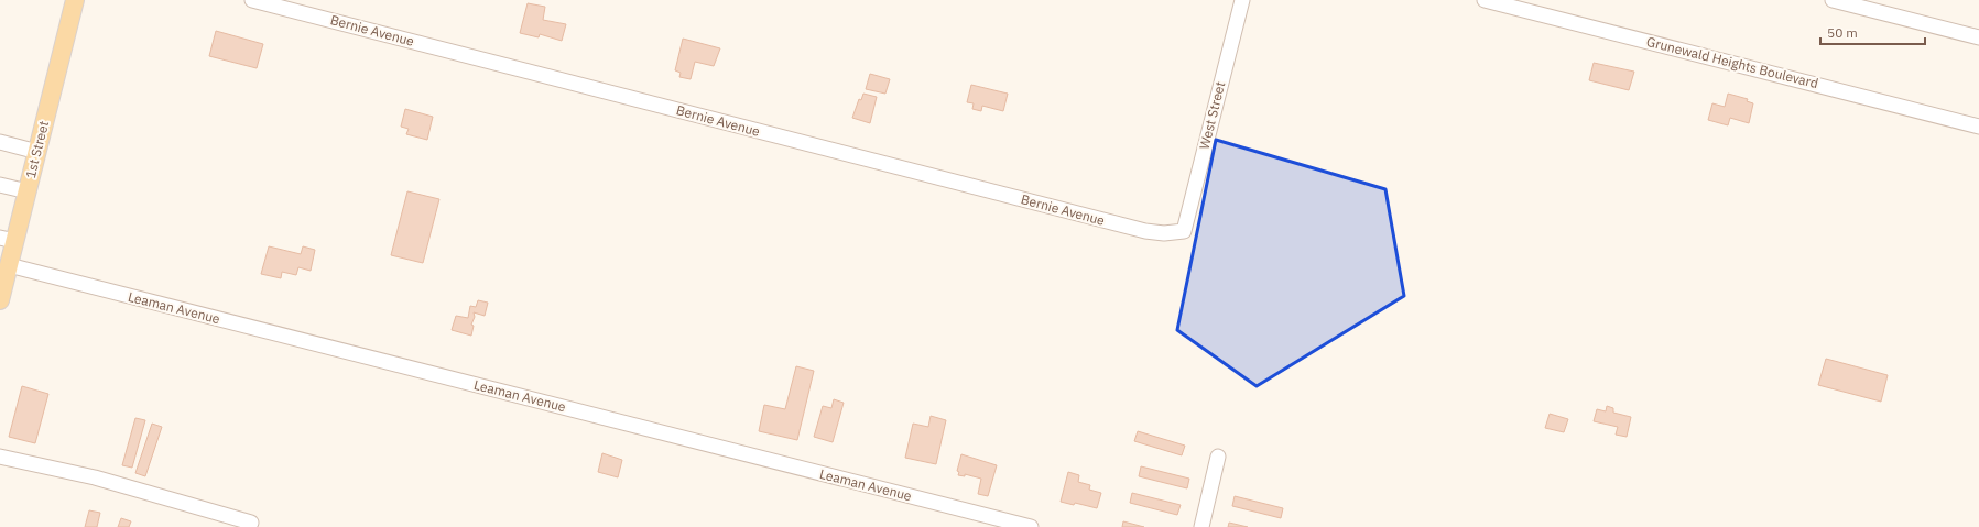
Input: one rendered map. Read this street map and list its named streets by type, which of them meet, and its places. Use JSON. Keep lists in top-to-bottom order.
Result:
{
  "streets": {
    "main road": ["1st Street"],
    "street": [
      "Bernie Avenue",
      "Grunewald Heights Boulevard",
      "West Street",
      "Leaman Avenue"
    ]
  },
  "crossings": [
    ["Bernie Avenue", "West Street"],
    ["1st Street", "Leaman Avenue"]
  ],
  "scale_bar": "50 m"
}
